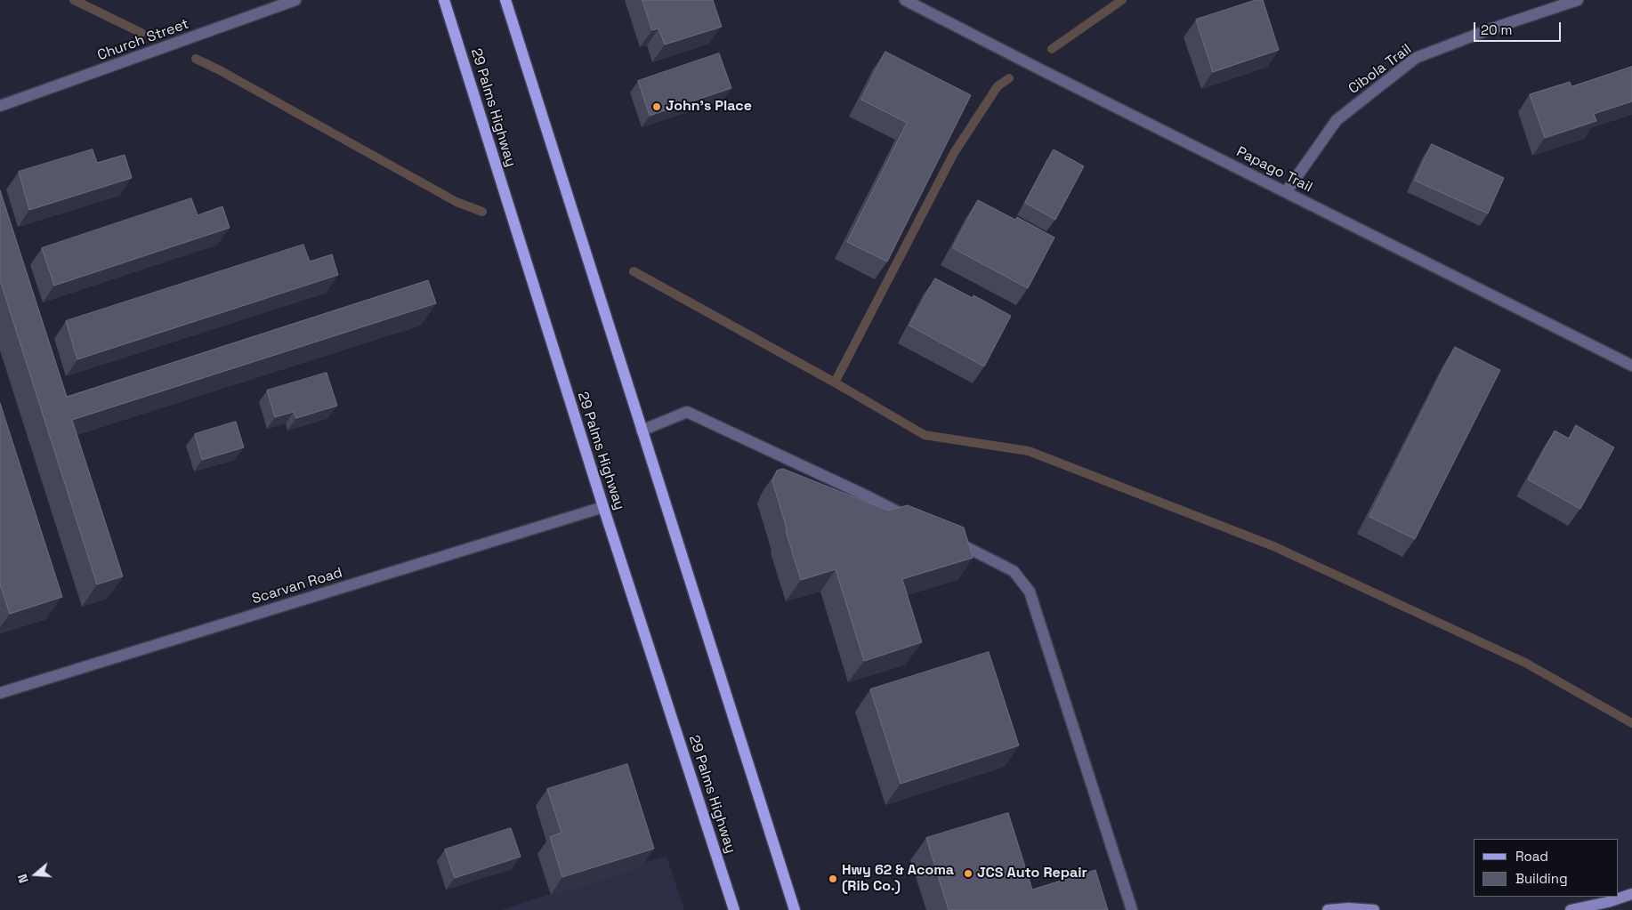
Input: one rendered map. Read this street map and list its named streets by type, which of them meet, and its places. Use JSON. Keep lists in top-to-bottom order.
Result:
{
  "streets": {
    "main road": ["29 Palms Highway"],
    "street": [
      "Church Street",
      "Cibola Trail",
      "Papago Trail",
      "Scarvan Road"
    ]
  },
  "crossings": [
    ["Cibola Trail", "Papago Trail"],
    ["29 Palms Highway", "Scarvan Road"]
  ],
  "places": ["John's Place", "JCS Auto Repair", "Hwy 62 & Acoma (Rib Co.)"],
  "legend": ["Road", "Building"],
  "scale_bar": "20 m",
  "north": "left"
}
